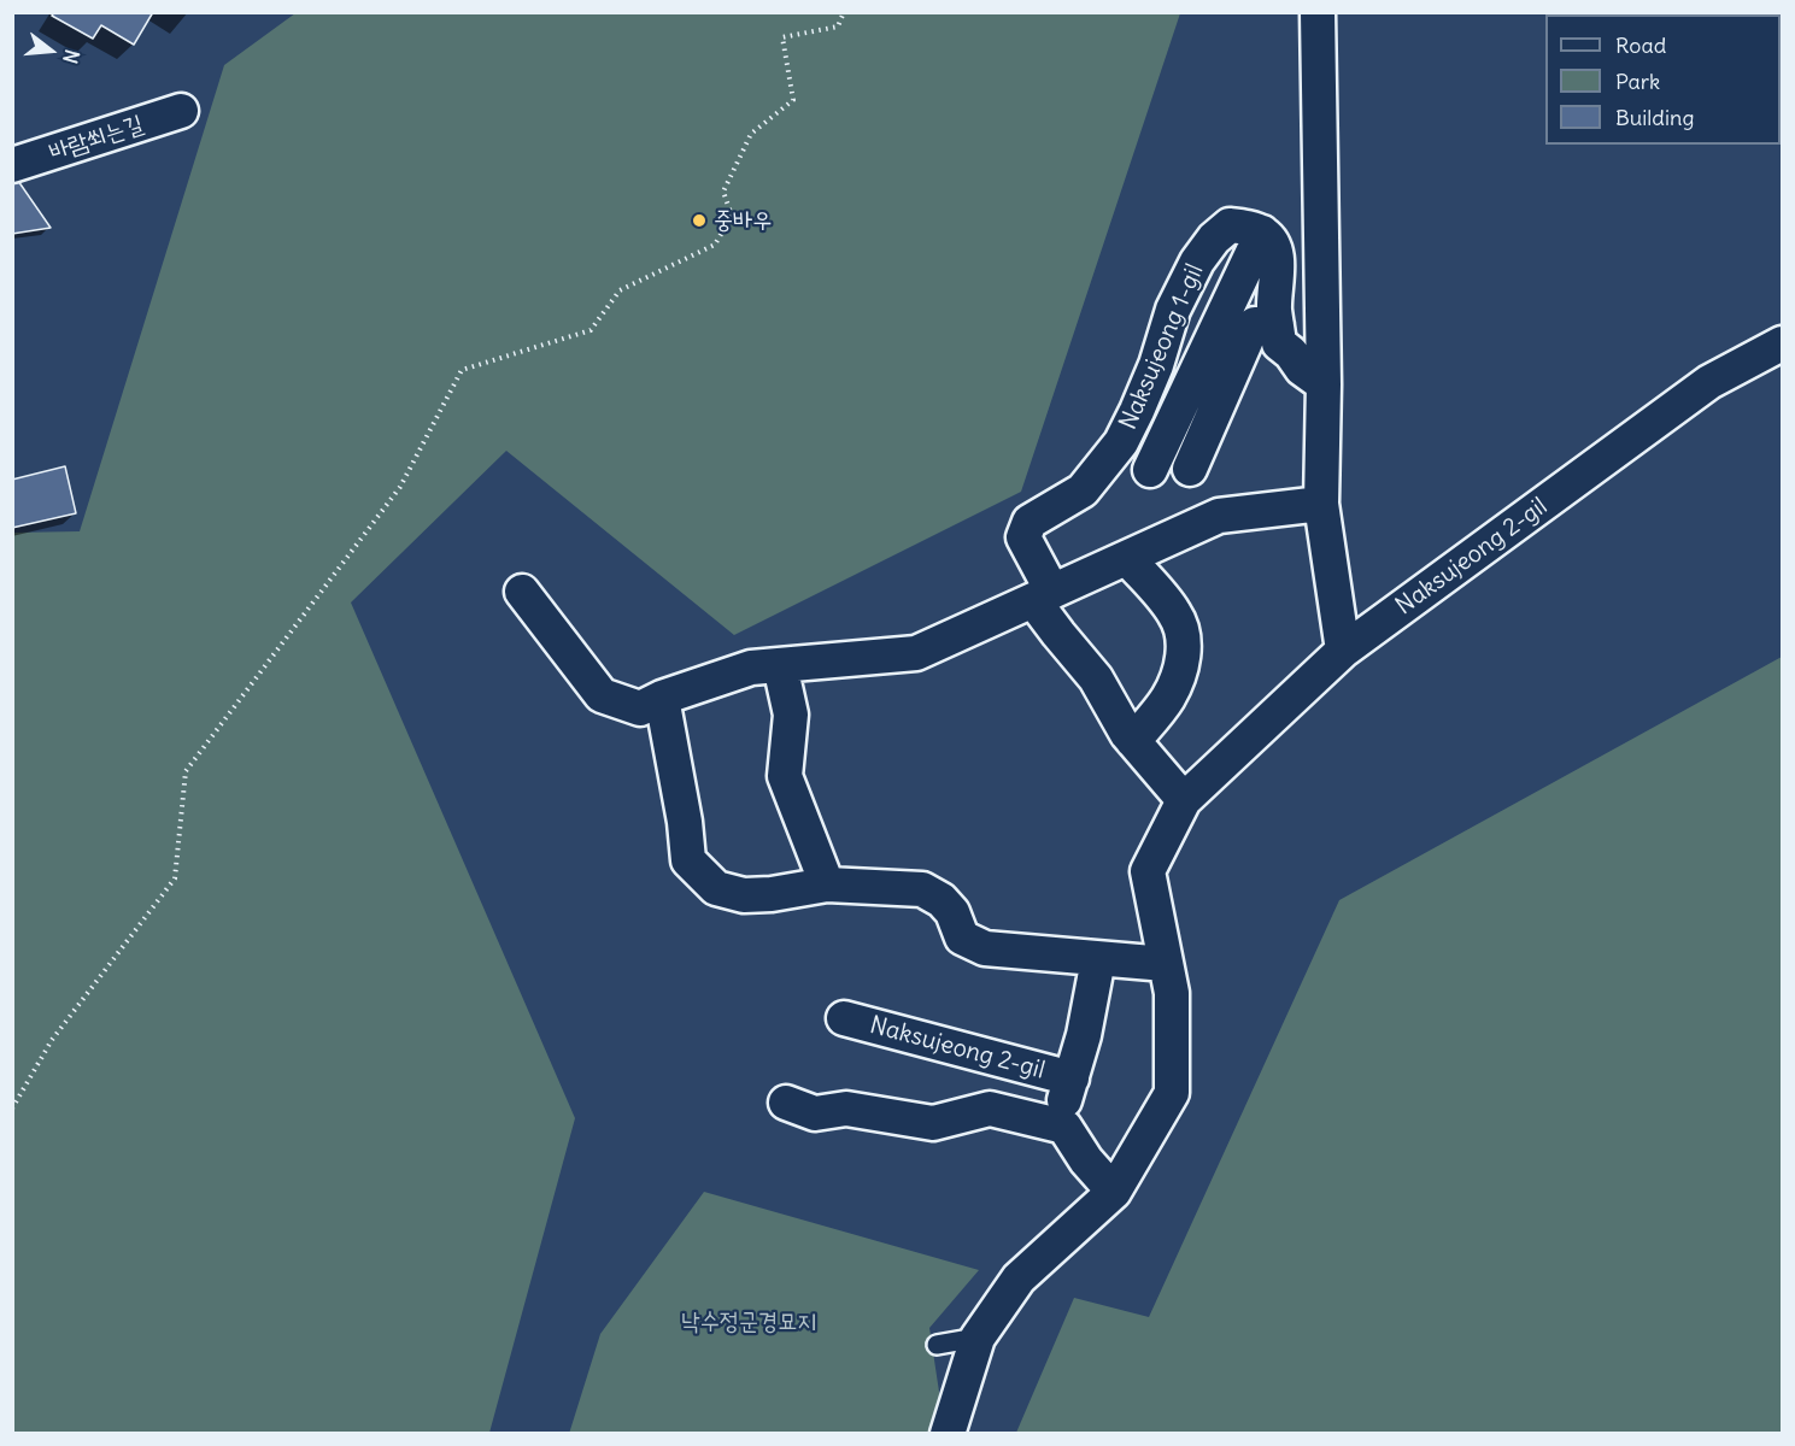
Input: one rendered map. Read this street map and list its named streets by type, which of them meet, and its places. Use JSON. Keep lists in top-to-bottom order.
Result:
{
  "streets": {
    "street": ["바람쐬는길", "Naksujeong 1-gil", "Naksujeong 2-gil"]
  },
  "parks": ["낙수정군경묘지"],
  "places": ["중바우"],
  "legend": ["Road", "Park", "Building"],
  "north": "right"
}
